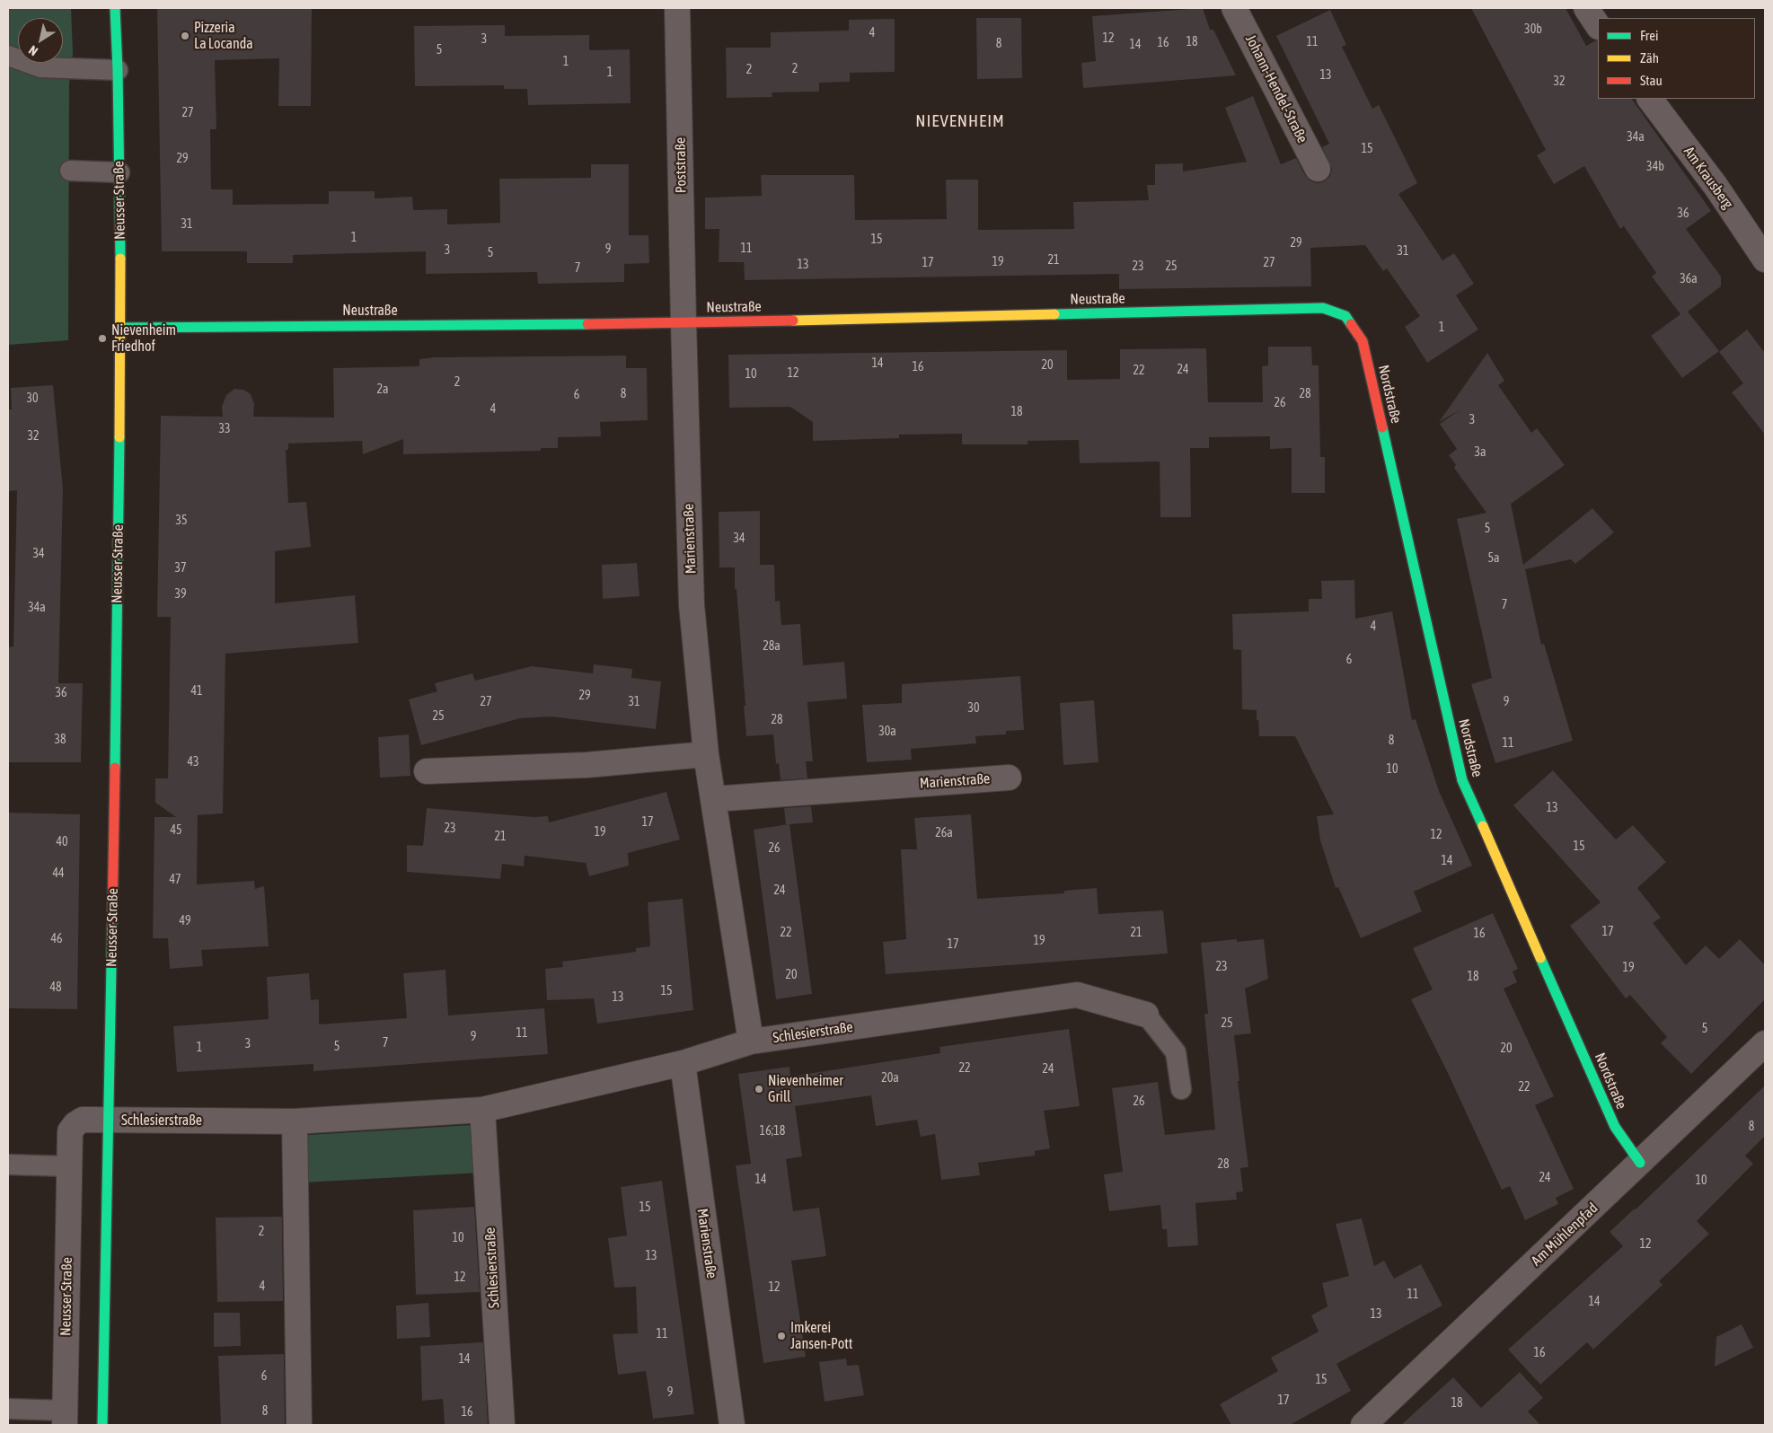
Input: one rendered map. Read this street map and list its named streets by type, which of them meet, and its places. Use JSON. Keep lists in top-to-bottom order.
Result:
{
  "streets": {
    "street": [
      "Johann-Hendel-Straße",
      "Poststraße",
      "Am Krausberg",
      "Neusser Straße",
      "Neustraße",
      "Nordstraße",
      "Marienstraße",
      "Schlesierstraße",
      "Am Mühlenpfad"
    ]
  },
  "crossings": [
    ["Poststraße", "Neustraße"],
    ["Poststraße", "Marienstraße"],
    ["Neusser Straße", "Neustraße"],
    ["Neusser Straße", "Schlesierstraße"],
    ["Neustraße", "Nordstraße"],
    ["Neustraße", "Marienstraße"],
    ["Nordstraße", "Am Mühlenpfad"],
    ["Marienstraße", "Schlesierstraße"]
  ],
  "districts": ["NIEVENHEIM"],
  "places": [
    "Pizzeria La Locanda",
    "Nievenheim Friedhof",
    "Nievenheimer Grill",
    "Imkerei Jansen-Pott"
  ],
  "house_numbers": [
    "30b",
    "4",
    "12",
    "3",
    "18",
    "11",
    "16",
    "8",
    "14",
    "5",
    "1",
    "2",
    "2",
    "1",
    "13",
    "32",
    "27",
    "34a",
    "15",
    "29",
    "34b",
    "36",
    "31",
    "1",
    "15",
    "29",
    "11",
    "9",
    "3",
    "31",
    "5",
    "21",
    "19",
    "17",
    "27",
    "13",
    "23",
    "25",
    "7",
    "36a",
    "1",
    "14",
    "20",
    "16",
    "24",
    "22",
    "12",
    "10",
    "2",
    "2a",
    "8",
    "28",
    "6",
    "30",
    "26",
    "4",
    "18",
    "3",
    "33",
    "32",
    "3a",
    "35",
    "5",
    "34",
    "34",
    "5a",
    "37",
    "39",
    "7",
    "34a",
    "4",
    "28a",
    "6",
    "41",
    "36",
    "29",
    "27",
    "31",
    "9",
    "30",
    "25",
    "28",
    "30a",
    "38",
    "8",
    "11",
    "43",
    "10",
    "13",
    "17",
    "23",
    "45",
    "19",
    "26a",
    "12",
    "21",
    "40",
    "15",
    "26",
    "14",
    "44",
    "47",
    "24",
    "49",
    "17",
    "22",
    "21",
    "16",
    "46",
    "19",
    "17",
    "23",
    "19",
    "20",
    "18",
    "48",
    "15",
    "13",
    "25",
    "5",
    "11",
    "9",
    "7",
    "3",
    "5",
    "1",
    "20",
    "22",
    "24",
    "20a",
    "22",
    "26",
    "8",
    "16;18",
    "28",
    "24",
    "14",
    "10",
    "15",
    "2",
    "10",
    "12",
    "13",
    "12",
    "4",
    "12",
    "11",
    "14",
    "13",
    "11",
    "16",
    "14",
    "6",
    "15",
    "9",
    "17",
    "18",
    "8",
    "16"
  ],
  "legend": ["Frei", "Zäh", "Stau"],
  "north": "bottom left"
}
